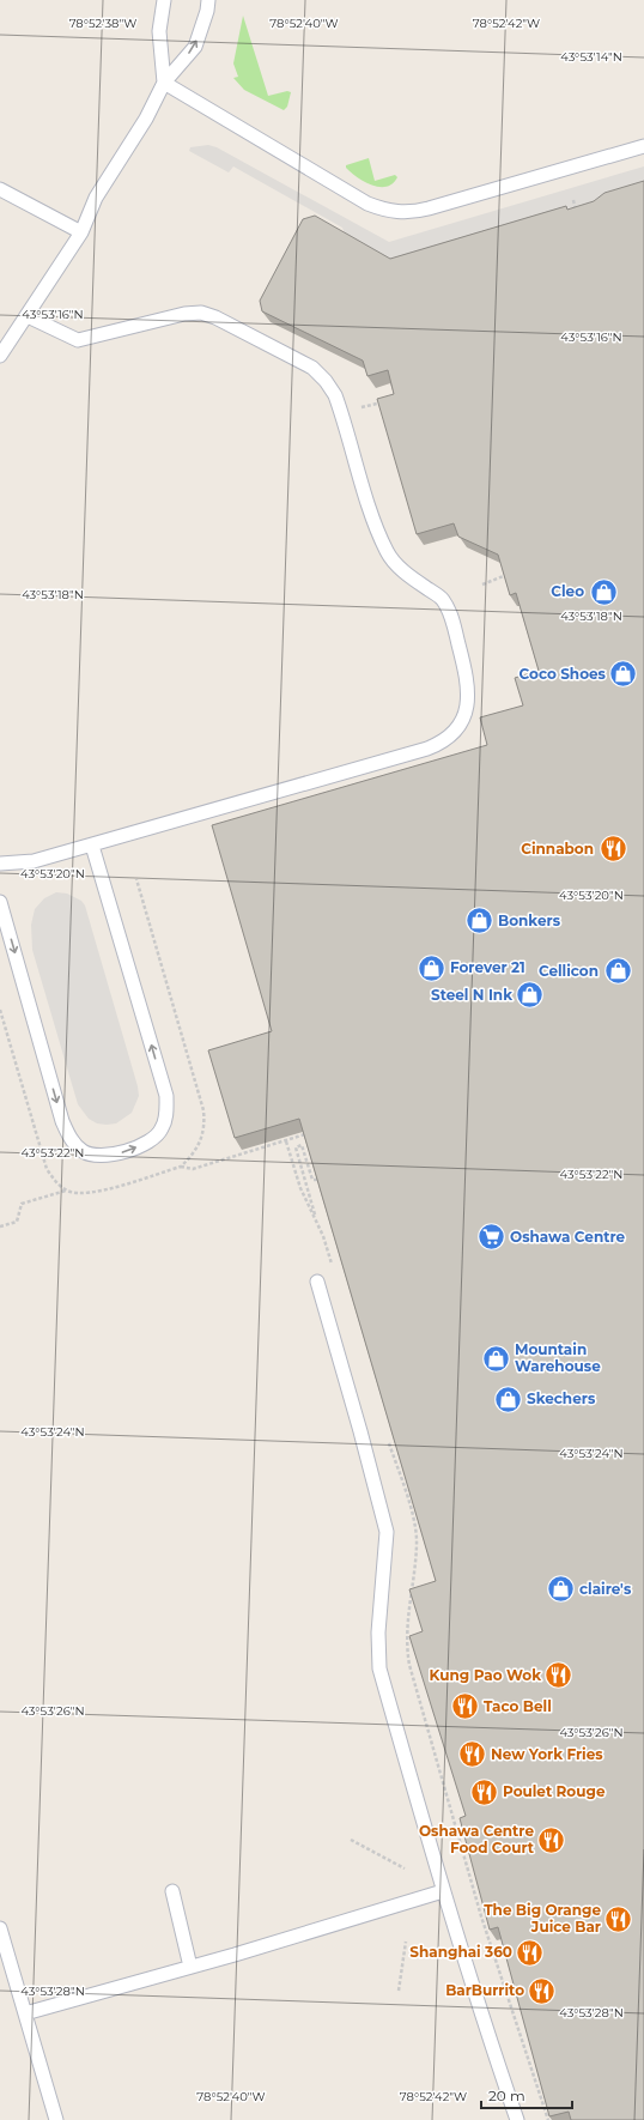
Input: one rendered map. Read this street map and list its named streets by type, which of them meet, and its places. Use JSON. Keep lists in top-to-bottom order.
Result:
{
  "places": {
    "shop": [
      "Cleo",
      "Coco Shoes",
      "Bonkers",
      "Forever 21",
      "Cellicon",
      "Steel N Ink",
      "Mountain Warehouse",
      "Skechers",
      "claire's"
    ],
    "restaurant": [
      "Cinnabon",
      "Kung Pao Wok",
      "Taco Bell",
      "New York Fries",
      "Poulet Rouge",
      "Oshawa Centre Food Court",
      "The Big Orange Juice Bar",
      "Shanghai 360",
      "BarBurrito"
    ],
    "supermarket": ["Oshawa Centre"]
  },
  "scale_bar": "20 m",
  "coordinates": [
    "78°52'38\"W",
    "78°52'40\"W",
    "78°52'42\"W",
    "43°53'14\"N",
    "43°53'16\"N",
    "43°53'18\"N",
    "43°53'20\"N",
    "43°53'22\"N",
    "43°53'24\"N",
    "43°53'26\"N",
    "43°53'28\"N"
  ]
}
